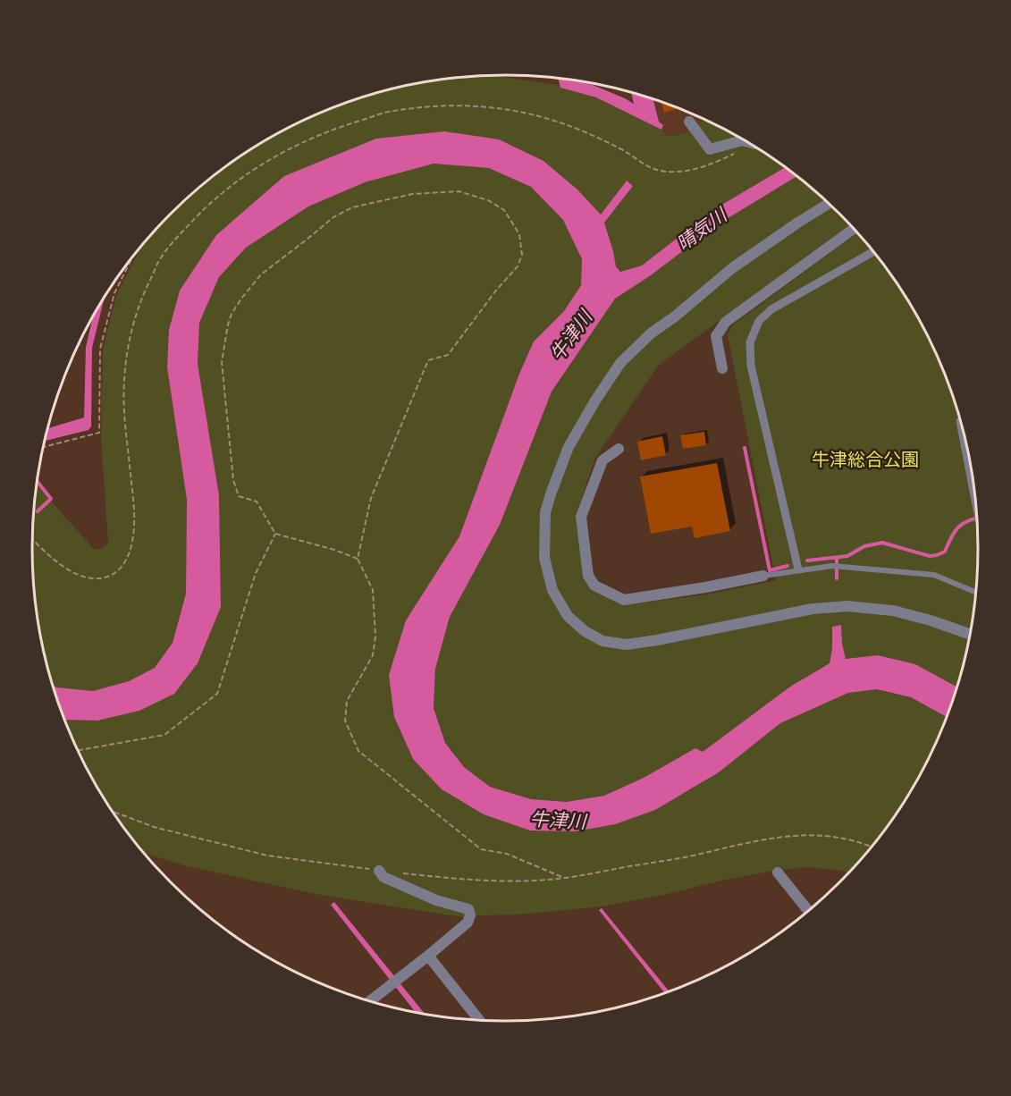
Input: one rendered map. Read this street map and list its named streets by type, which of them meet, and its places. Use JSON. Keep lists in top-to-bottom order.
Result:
{
  "water": ["晴気川", "牛津川"],
  "parks": ["牛津総合公園"]
}
